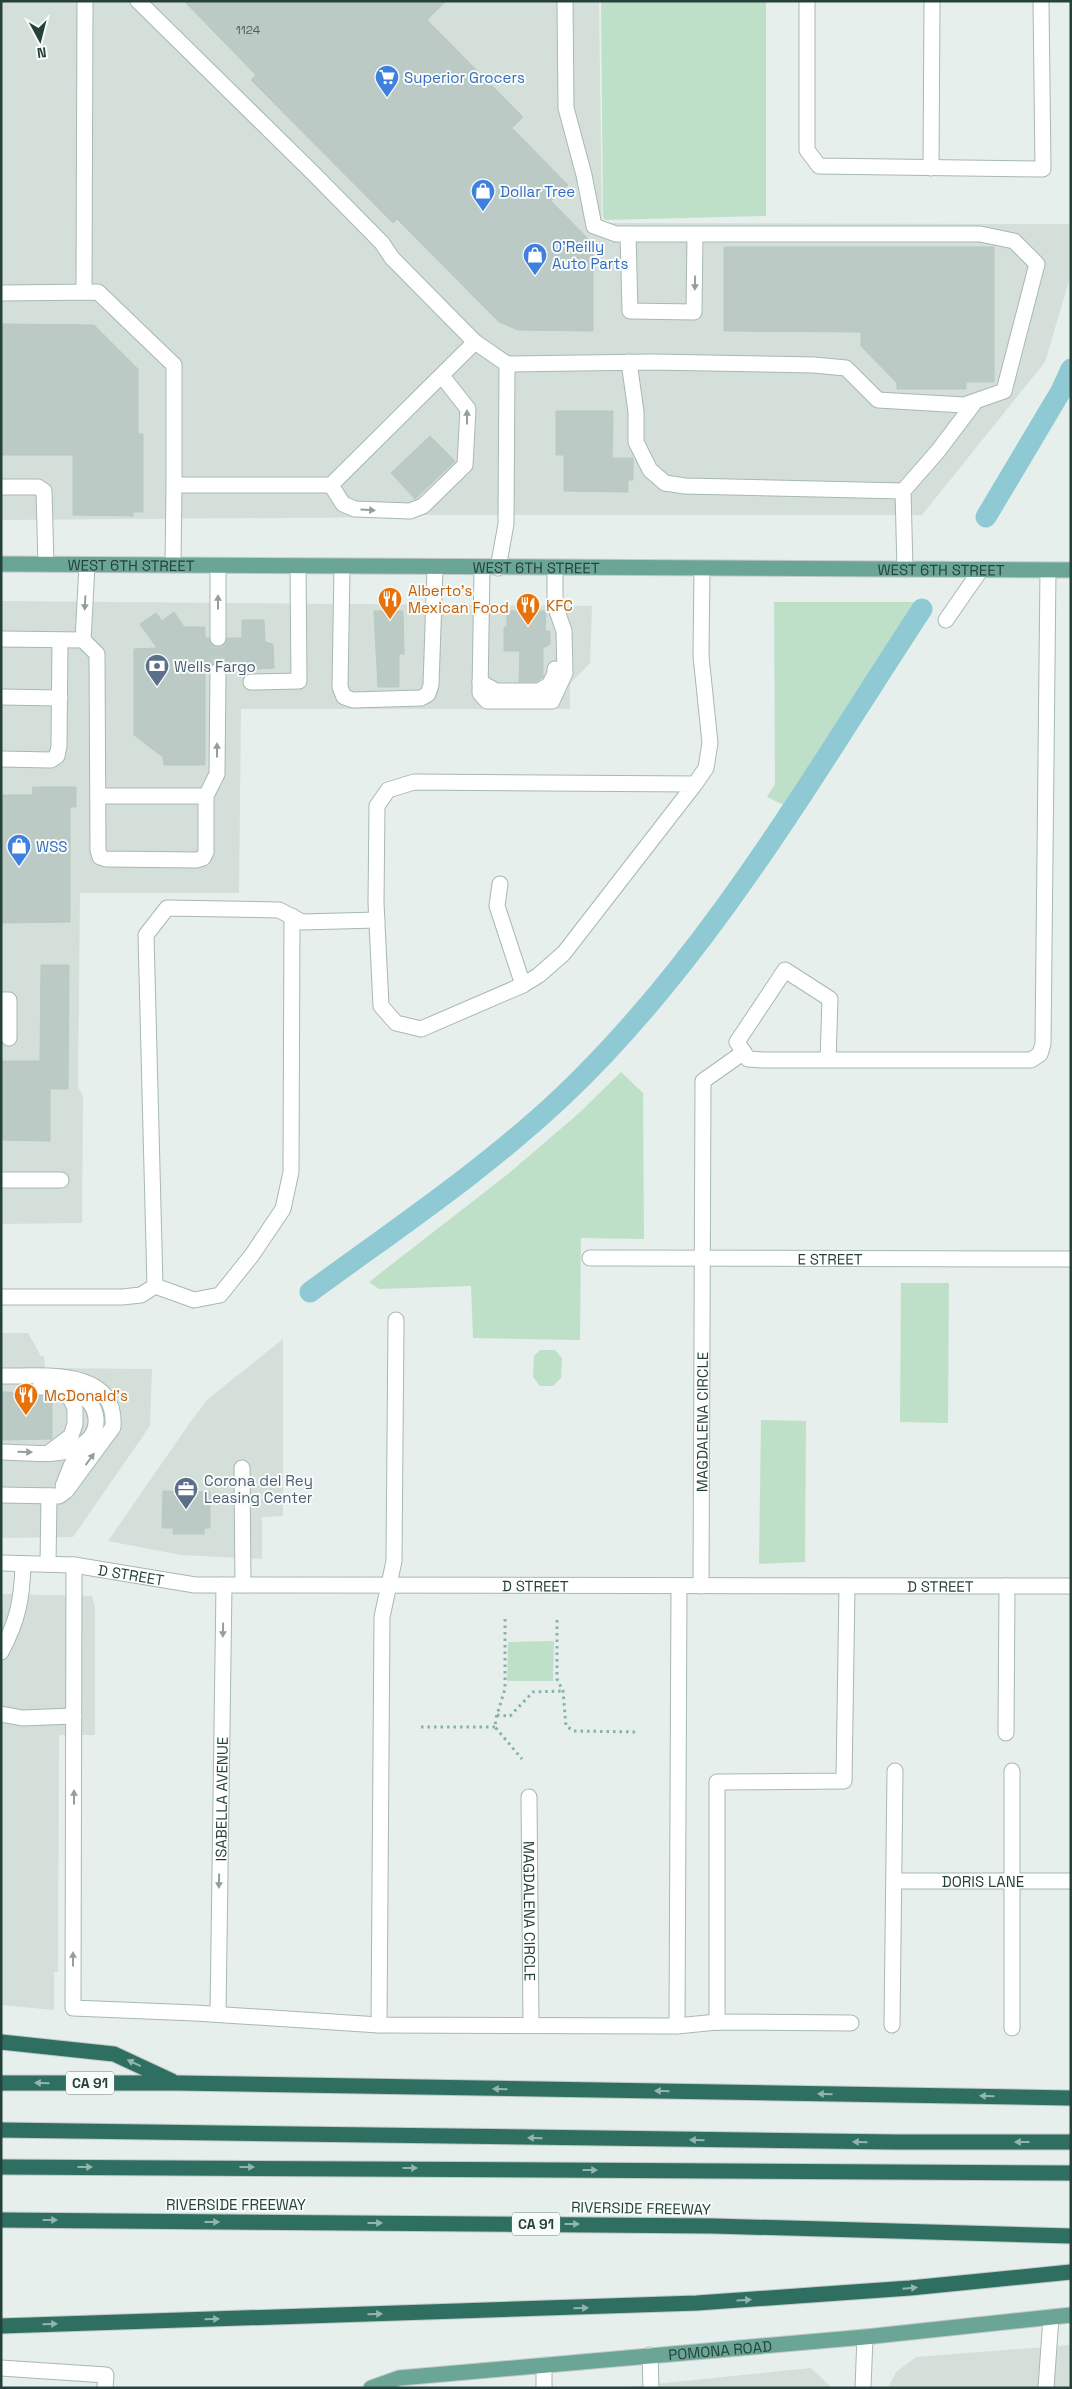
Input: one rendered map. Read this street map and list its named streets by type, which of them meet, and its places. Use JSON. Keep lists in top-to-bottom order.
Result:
{
  "streets": {
    "highway": ["CA 91", "RIVERSIDE FREEWAY"],
    "main road": ["WEST 6TH STREET", "POMONA ROAD"],
    "street": [
      "E STREET",
      "MAGDALENA CIRCLE",
      "D STREET",
      "ISABELLA AVENUE",
      "DORIS LANE"
    ]
  },
  "crossings": [
    ["E STREET", "MAGDALENA CIRCLE"],
    ["MAGDALENA CIRCLE", "D STREET"],
    ["D STREET", "ISABELLA AVENUE"]
  ],
  "one_way": ["ISABELLA AVENUE"],
  "places": {
    "supermarket": ["Superior Grocers"],
    "shop": ["Dollar Tree", "O'Reilly Auto Parts", "WSS"],
    "restaurant": ["Alberto's Mexican Food", "KFC", "McDonald's"],
    "bank": ["Wells Fargo"],
    "office": ["Corona del Rey Leasing Center"]
  },
  "house_numbers": ["1124"],
  "north": "bottom"
}
